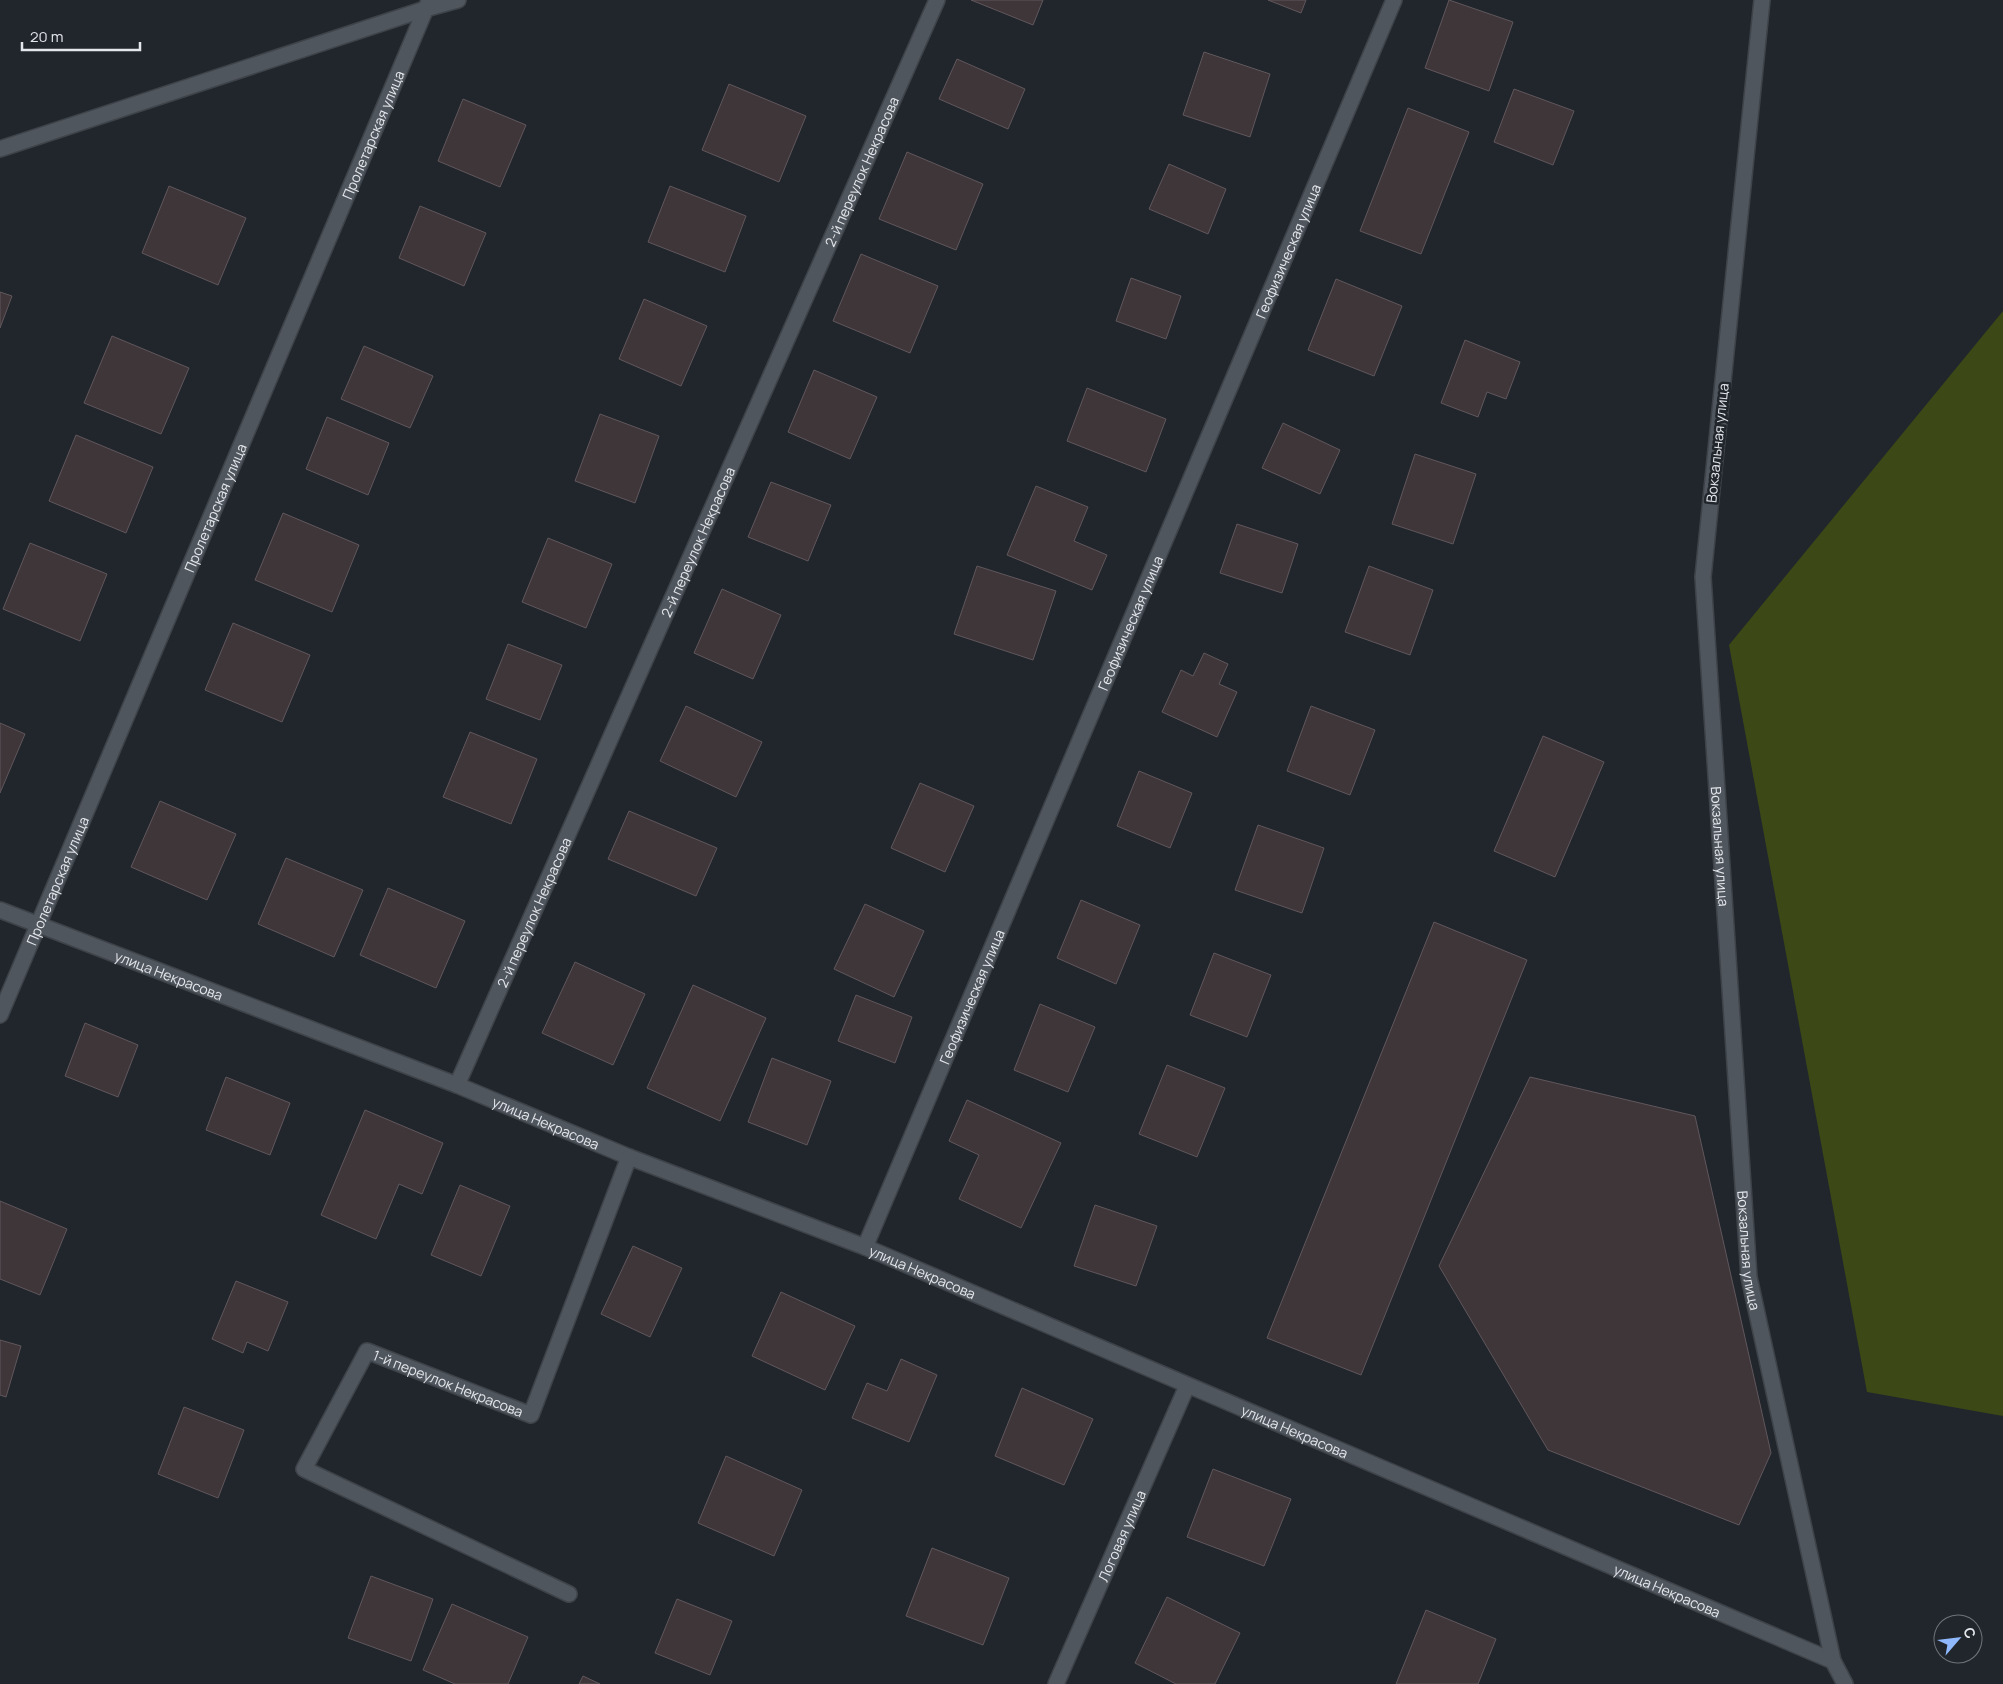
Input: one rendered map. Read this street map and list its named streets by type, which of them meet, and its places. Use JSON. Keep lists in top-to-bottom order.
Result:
{
  "streets": {
    "street": [
      "Пролетарская улица",
      "2-й переулок Некрасова",
      "Геофизическая улица",
      "Вокзальная улица",
      "улица Некрасова",
      "1-й переулок Некрасова",
      "Логовая улица"
    ]
  },
  "crossings": [
    ["Пролетарская улица", "улица Некрасова"],
    ["2-й переулок Некрасова", "улица Некрасова"],
    ["Геофизическая улица", "улица Некрасова"],
    ["Вокзальная улица", "улица Некрасова"],
    ["улица Некрасова", "1-й переулок Некрасова"],
    ["улица Некрасова", "Логовая улица"]
  ],
  "scale_bar": "20 m",
  "north": "top right"
}
